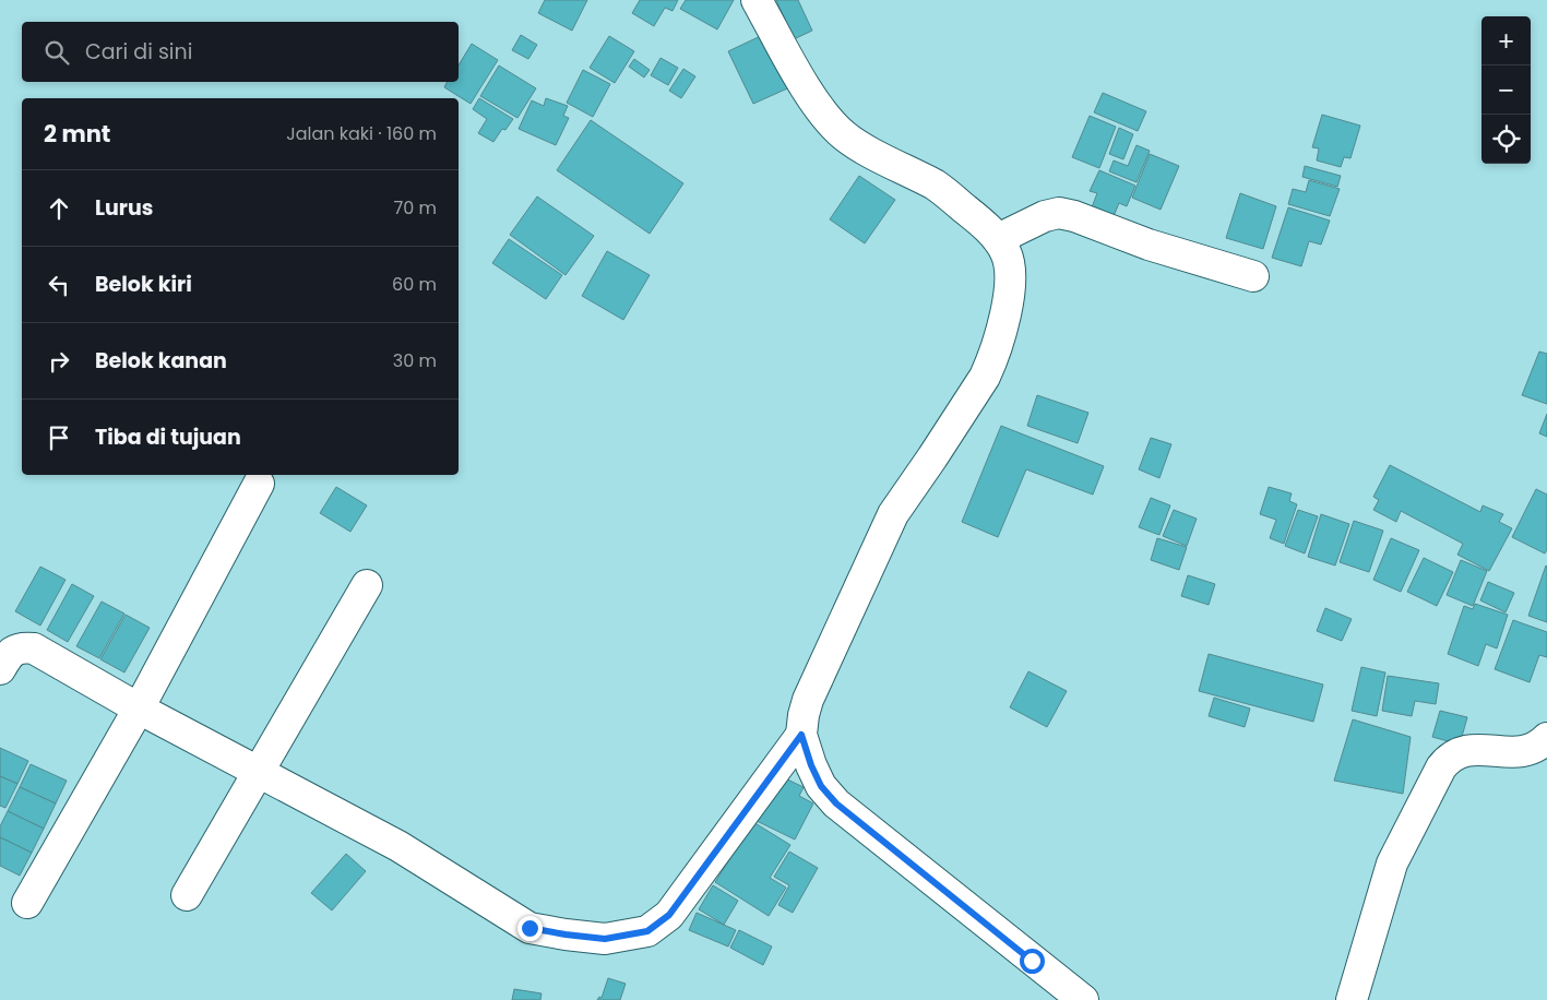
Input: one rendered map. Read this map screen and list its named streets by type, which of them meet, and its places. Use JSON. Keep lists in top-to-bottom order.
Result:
{
  "page": {
    "map_buttons": ["+", "−"],
    "search": "Cari di sini",
    "heading": ["2 mnt", "Jalan kaki · 160 m"],
    "list": [
      ["Lurus", "70 m"],
      ["Belok kiri", "60 m"],
      ["Belok kanan", "30 m"],
      "Tiba di tujuan"
    ]
  }
}
